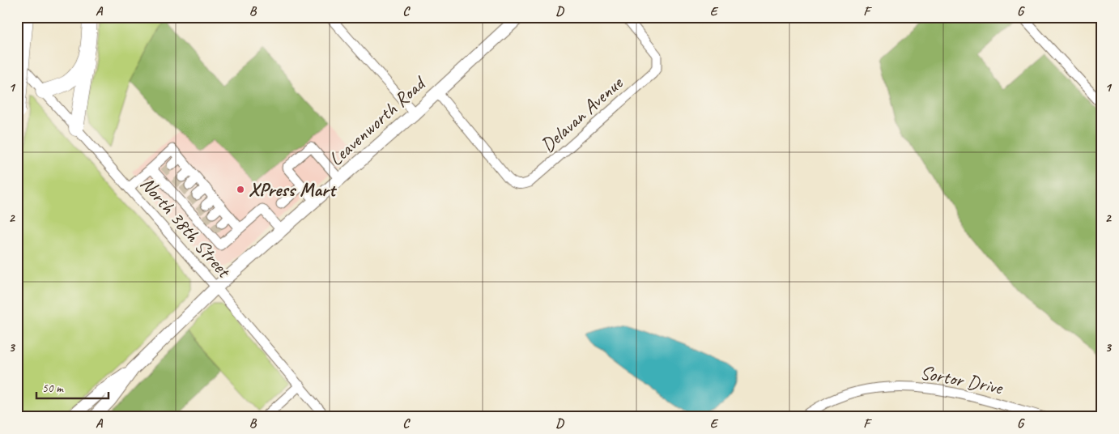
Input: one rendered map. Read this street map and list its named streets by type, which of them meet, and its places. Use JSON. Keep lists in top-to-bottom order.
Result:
{
  "streets": {
    "main road": ["Leavenworth Road"],
    "street": ["Delavan Avenue", "North 38th Street", "Sortor Drive"]
  },
  "crossings": [
    ["Delavan Avenue", "Leavenworth Road"],
    ["Leavenworth Road", "North 38th Street"]
  ],
  "places": ["XPress Mart"],
  "scale_bar": "50 m",
  "grid": {
    "columns": [
      "A",
      "B",
      "C",
      "D",
      "E",
      "F",
      "G"
    ],
    "rows": ["1", "2", "3"]
  }
}
